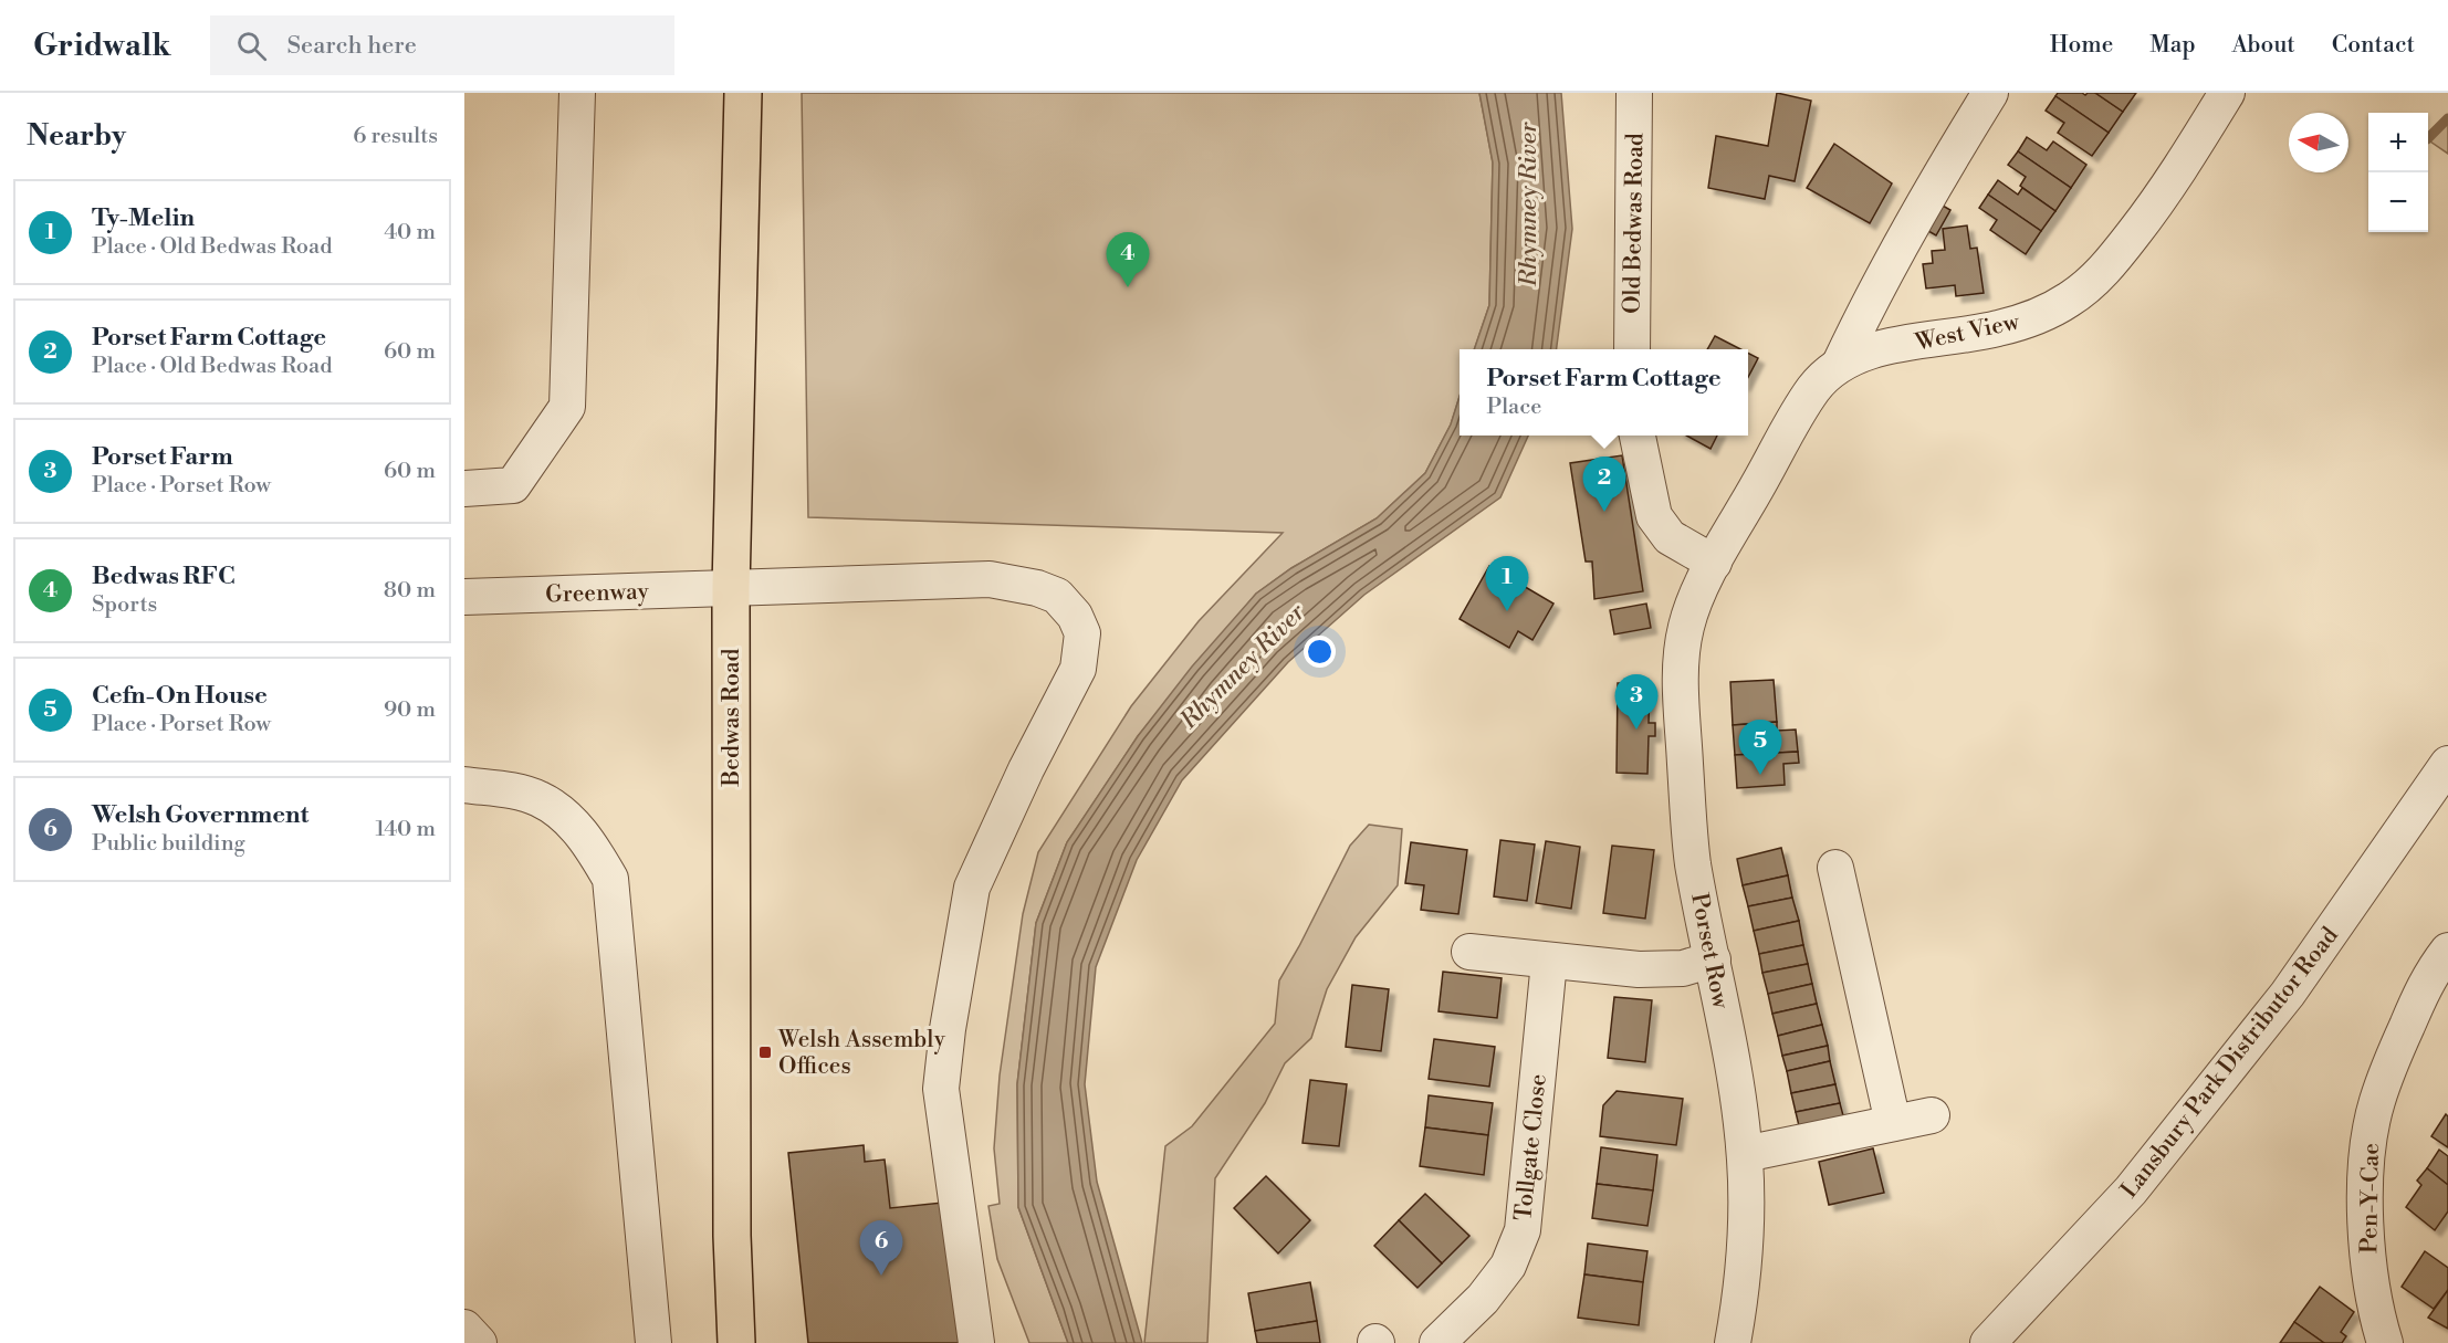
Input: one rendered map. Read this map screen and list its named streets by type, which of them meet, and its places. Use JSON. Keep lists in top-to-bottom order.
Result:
{
  "streets": {
    "main road": ["Bedwas Road"],
    "street": [
      "Old Bedwas Road",
      "West View",
      "Greenway",
      "Porset Row",
      "Lansbury Park Distributor Road",
      "Tollgate Close",
      "Pen-Y-Cae"
    ]
  },
  "crossings": [
    ["West View", "Porset Row"],
    ["Greenway", "Bedwas Road"]
  ],
  "water": ["Rhymney River"],
  "places": {
    "transit": ["Welsh Assembly Offices"]
  },
  "north": "left",
  "page": {
    "header": "Gridwalk",
    "search": "Search here",
    "nav": [
      "Home",
      "Map",
      "About",
      "Contact"
    ],
    "heading": ["Nearby", "6 results"],
    "map_buttons": ["+", "−"],
    "list": [
      {
        "mark": "1",
        "name": "Ty-Melin",
        "note": "Place · Old Bedwas Road",
        "value": "40 m"
      },
      {
        "mark": "2",
        "name": "Porset Farm Cottage",
        "note": "Place · Old Bedwas Road",
        "value": "60 m"
      },
      {
        "mark": "3",
        "name": "Porset Farm",
        "note": "Place · Porset Row",
        "value": "60 m"
      },
      {
        "mark": "4",
        "name": "Bedwas RFC",
        "note": "Sports",
        "value": "80 m"
      },
      {
        "mark": "5",
        "name": "Cefn-On House",
        "note": "Place · Porset Row",
        "value": "90 m"
      },
      {
        "mark": "6",
        "name": "Welsh Government",
        "note": "Public building",
        "value": "140 m"
      }
    ],
    "pins": [
      "4",
      "2",
      "1",
      "3",
      "5",
      "6"
    ],
    "popup": ["Porset Farm Cottage", "Place"]
  }
}
